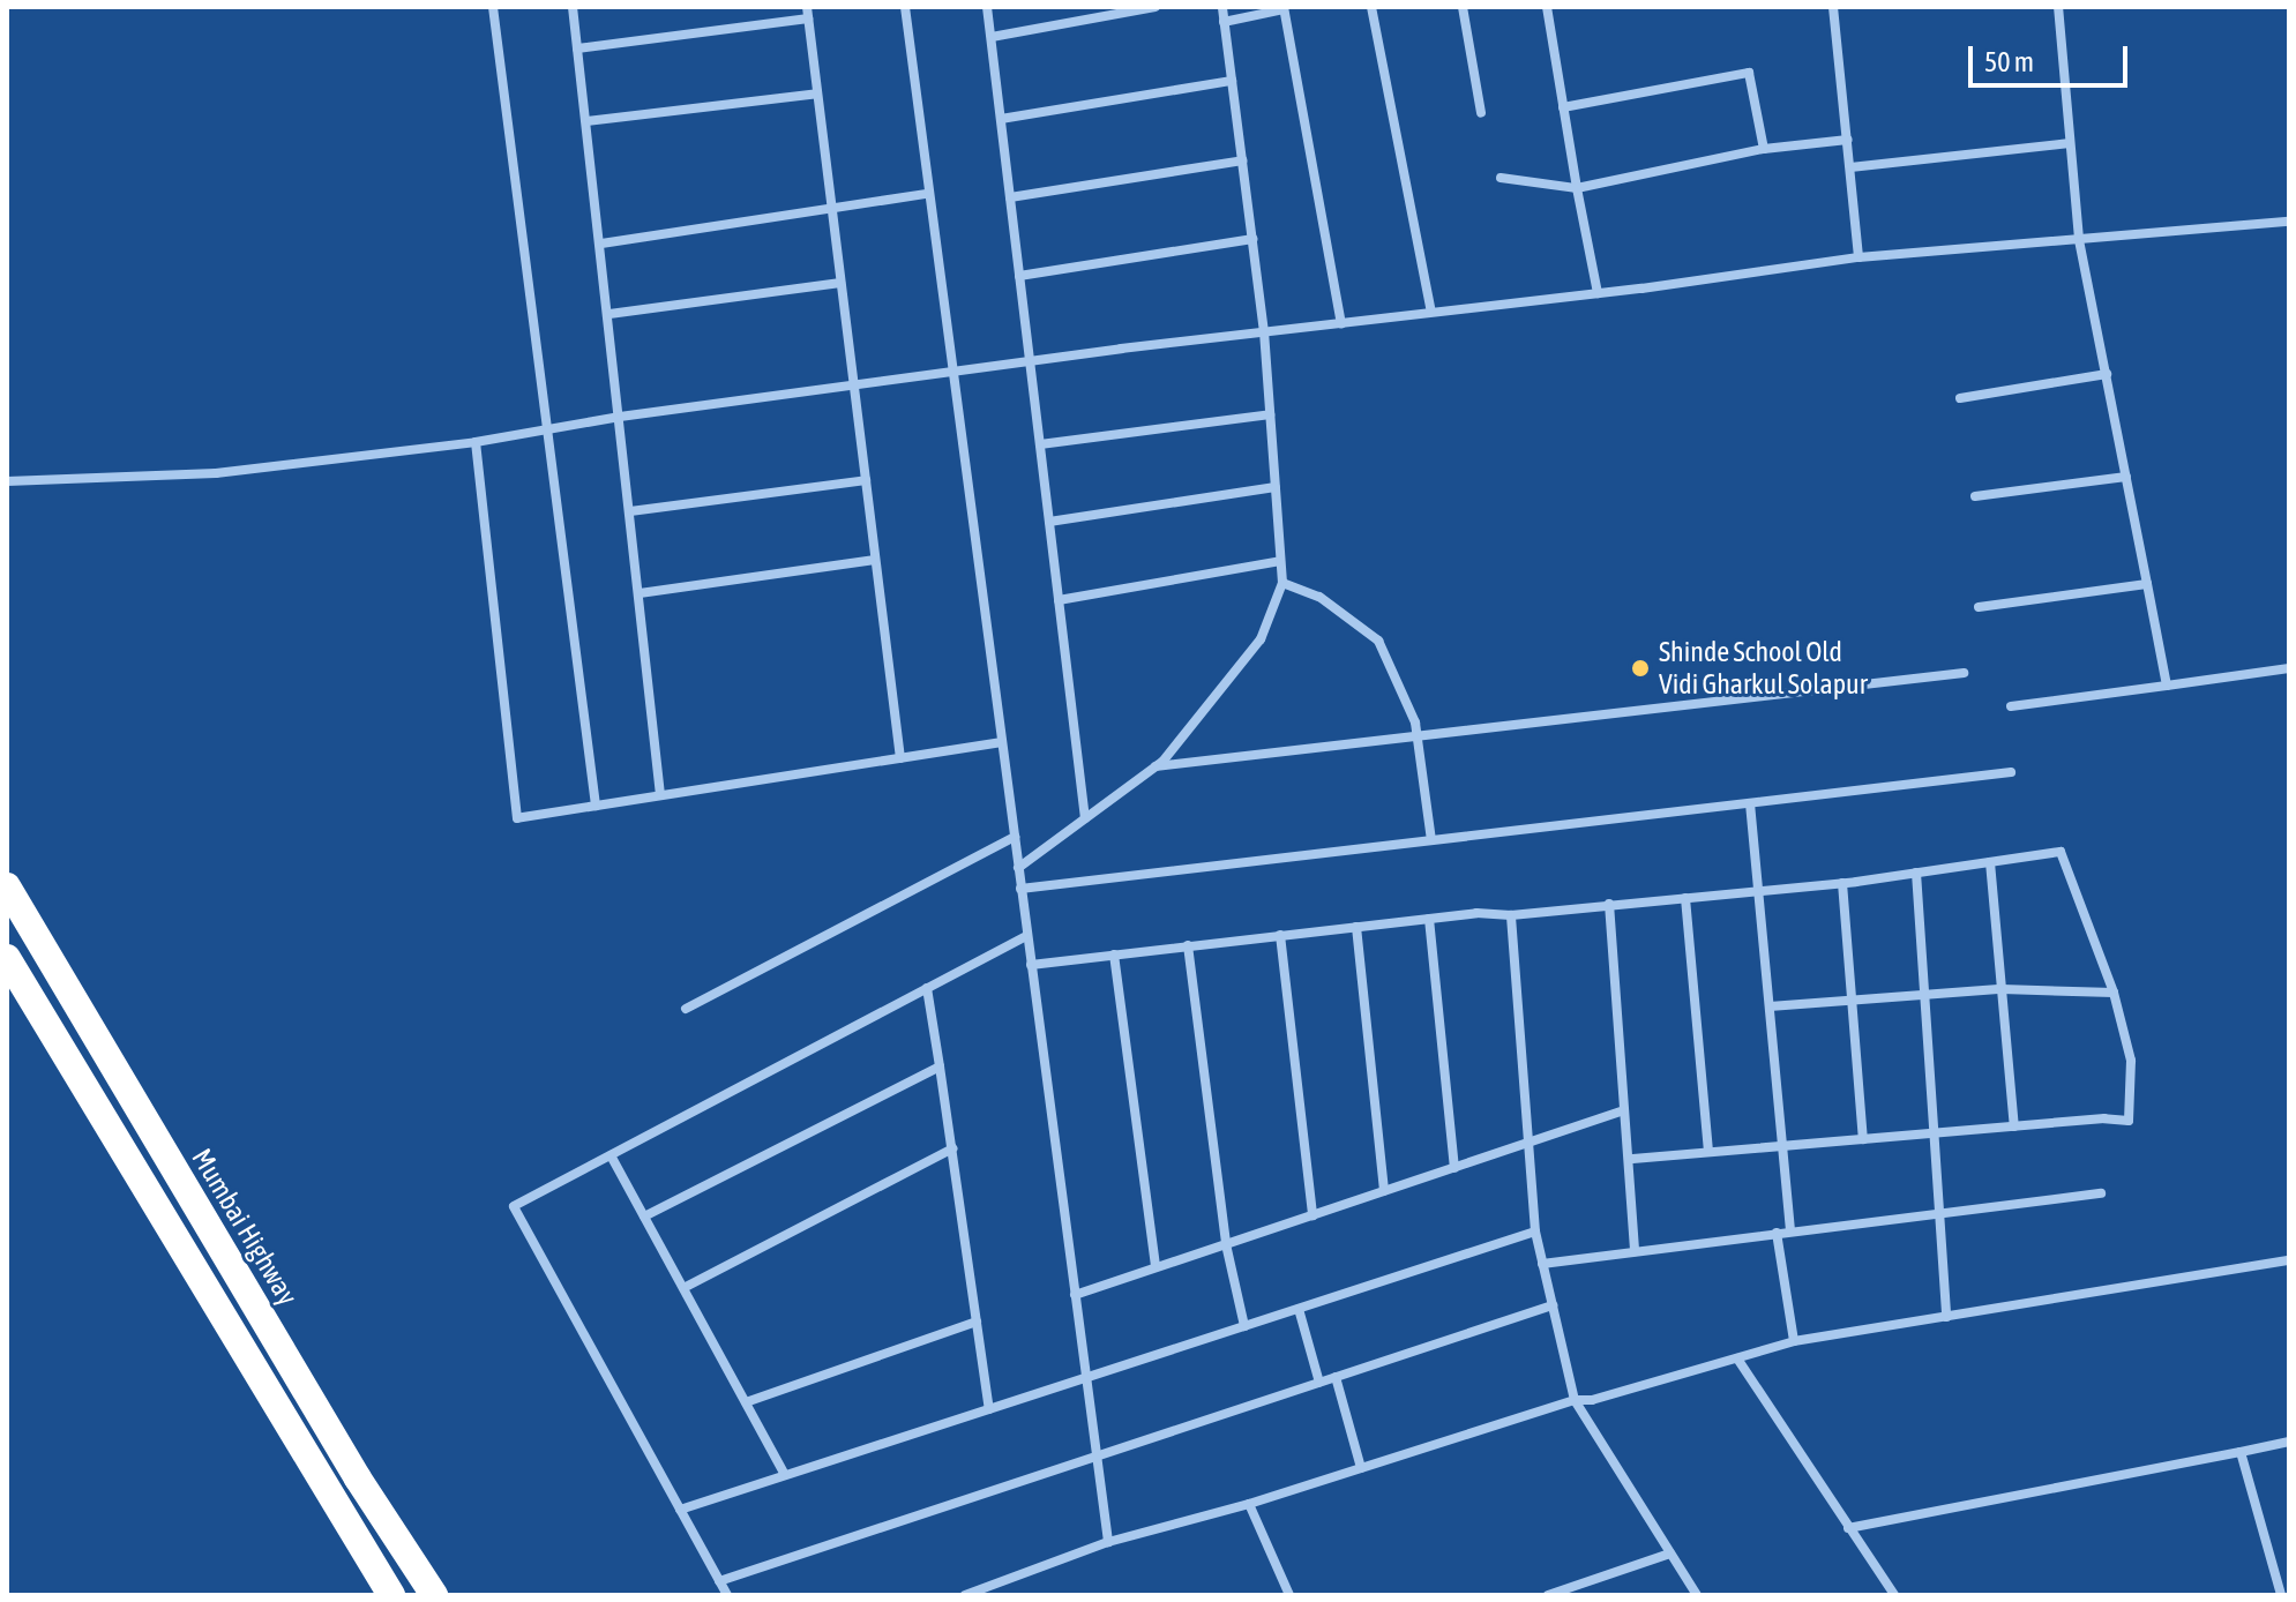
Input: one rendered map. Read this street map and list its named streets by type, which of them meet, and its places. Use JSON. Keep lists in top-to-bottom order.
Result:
{
  "streets": {
    "highway": ["Mumbai Highway"]
  },
  "places": ["Shinde School Old Vidi Gharkul Solapur"],
  "scale_bar": "50 m"
}
